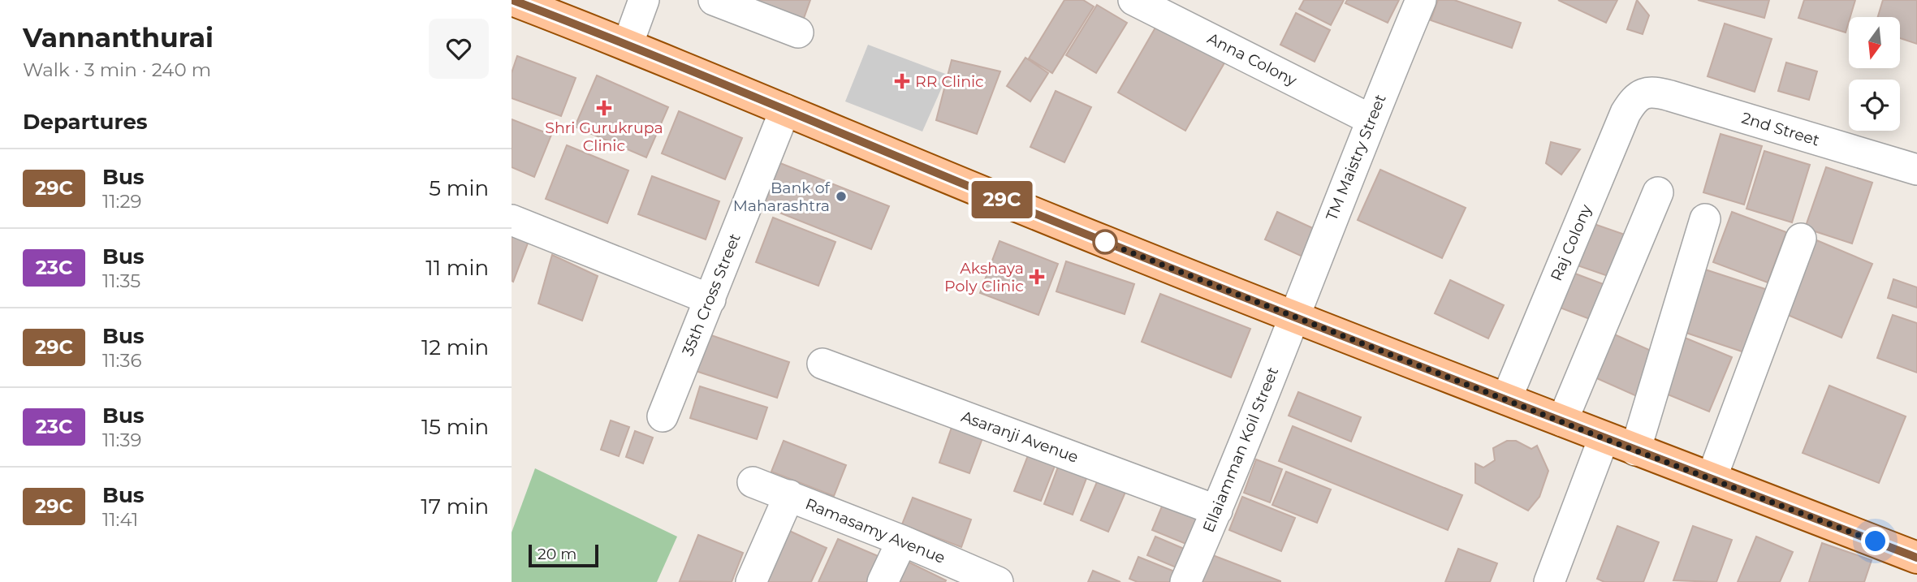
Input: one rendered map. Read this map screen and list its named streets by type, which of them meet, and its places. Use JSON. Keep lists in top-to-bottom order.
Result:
{
  "streets": {
    "street": [
      "Anna Colony",
      "2nd Street",
      "TM Maistry Street",
      "Raj Colony",
      "35th Cross Street",
      "Asaranji Avenue",
      "Ellaiamman Koil Street",
      "Ramasamy Avenue"
    ]
  },
  "crossings": [
    ["Anna Colony", "TM Maistry Street"],
    ["2nd Street", "Raj Colony"],
    ["TM Maistry Street", "Ellaiamman Koil Street"],
    ["Asaranji Avenue", "Ellaiamman Koil Street"]
  ],
  "places": {
    "health": ["RR Clinic", "Shri Gurukrupa Clinic", "Akshaya Poly Clinic"],
    "other": ["Bank of Maharashtra"]
  },
  "lines": ["bus line 29C"],
  "scale_bar": "20 m",
  "north": "bottom",
  "page": {
    "heading": [
      ["Vannanthurai", "Walk · 3 min · 240 m"],
      "Departures"
    ],
    "on_map": "29C",
    "list": [
      {
        "mark": "29C",
        "name": "Bus",
        "note": "11:29",
        "value": "5 min"
      },
      {
        "mark": "23C",
        "name": "Bus",
        "note": "11:35",
        "value": "11 min"
      },
      {
        "mark": "29C",
        "name": "Bus",
        "note": "11:36",
        "value": "12 min"
      },
      {
        "mark": "23C",
        "name": "Bus",
        "note": "11:39",
        "value": "15 min"
      },
      {
        "mark": "29C",
        "name": "Bus",
        "note": "11:41",
        "value": "17 min"
      }
    ],
    "scale": "20 m"
  }
}
